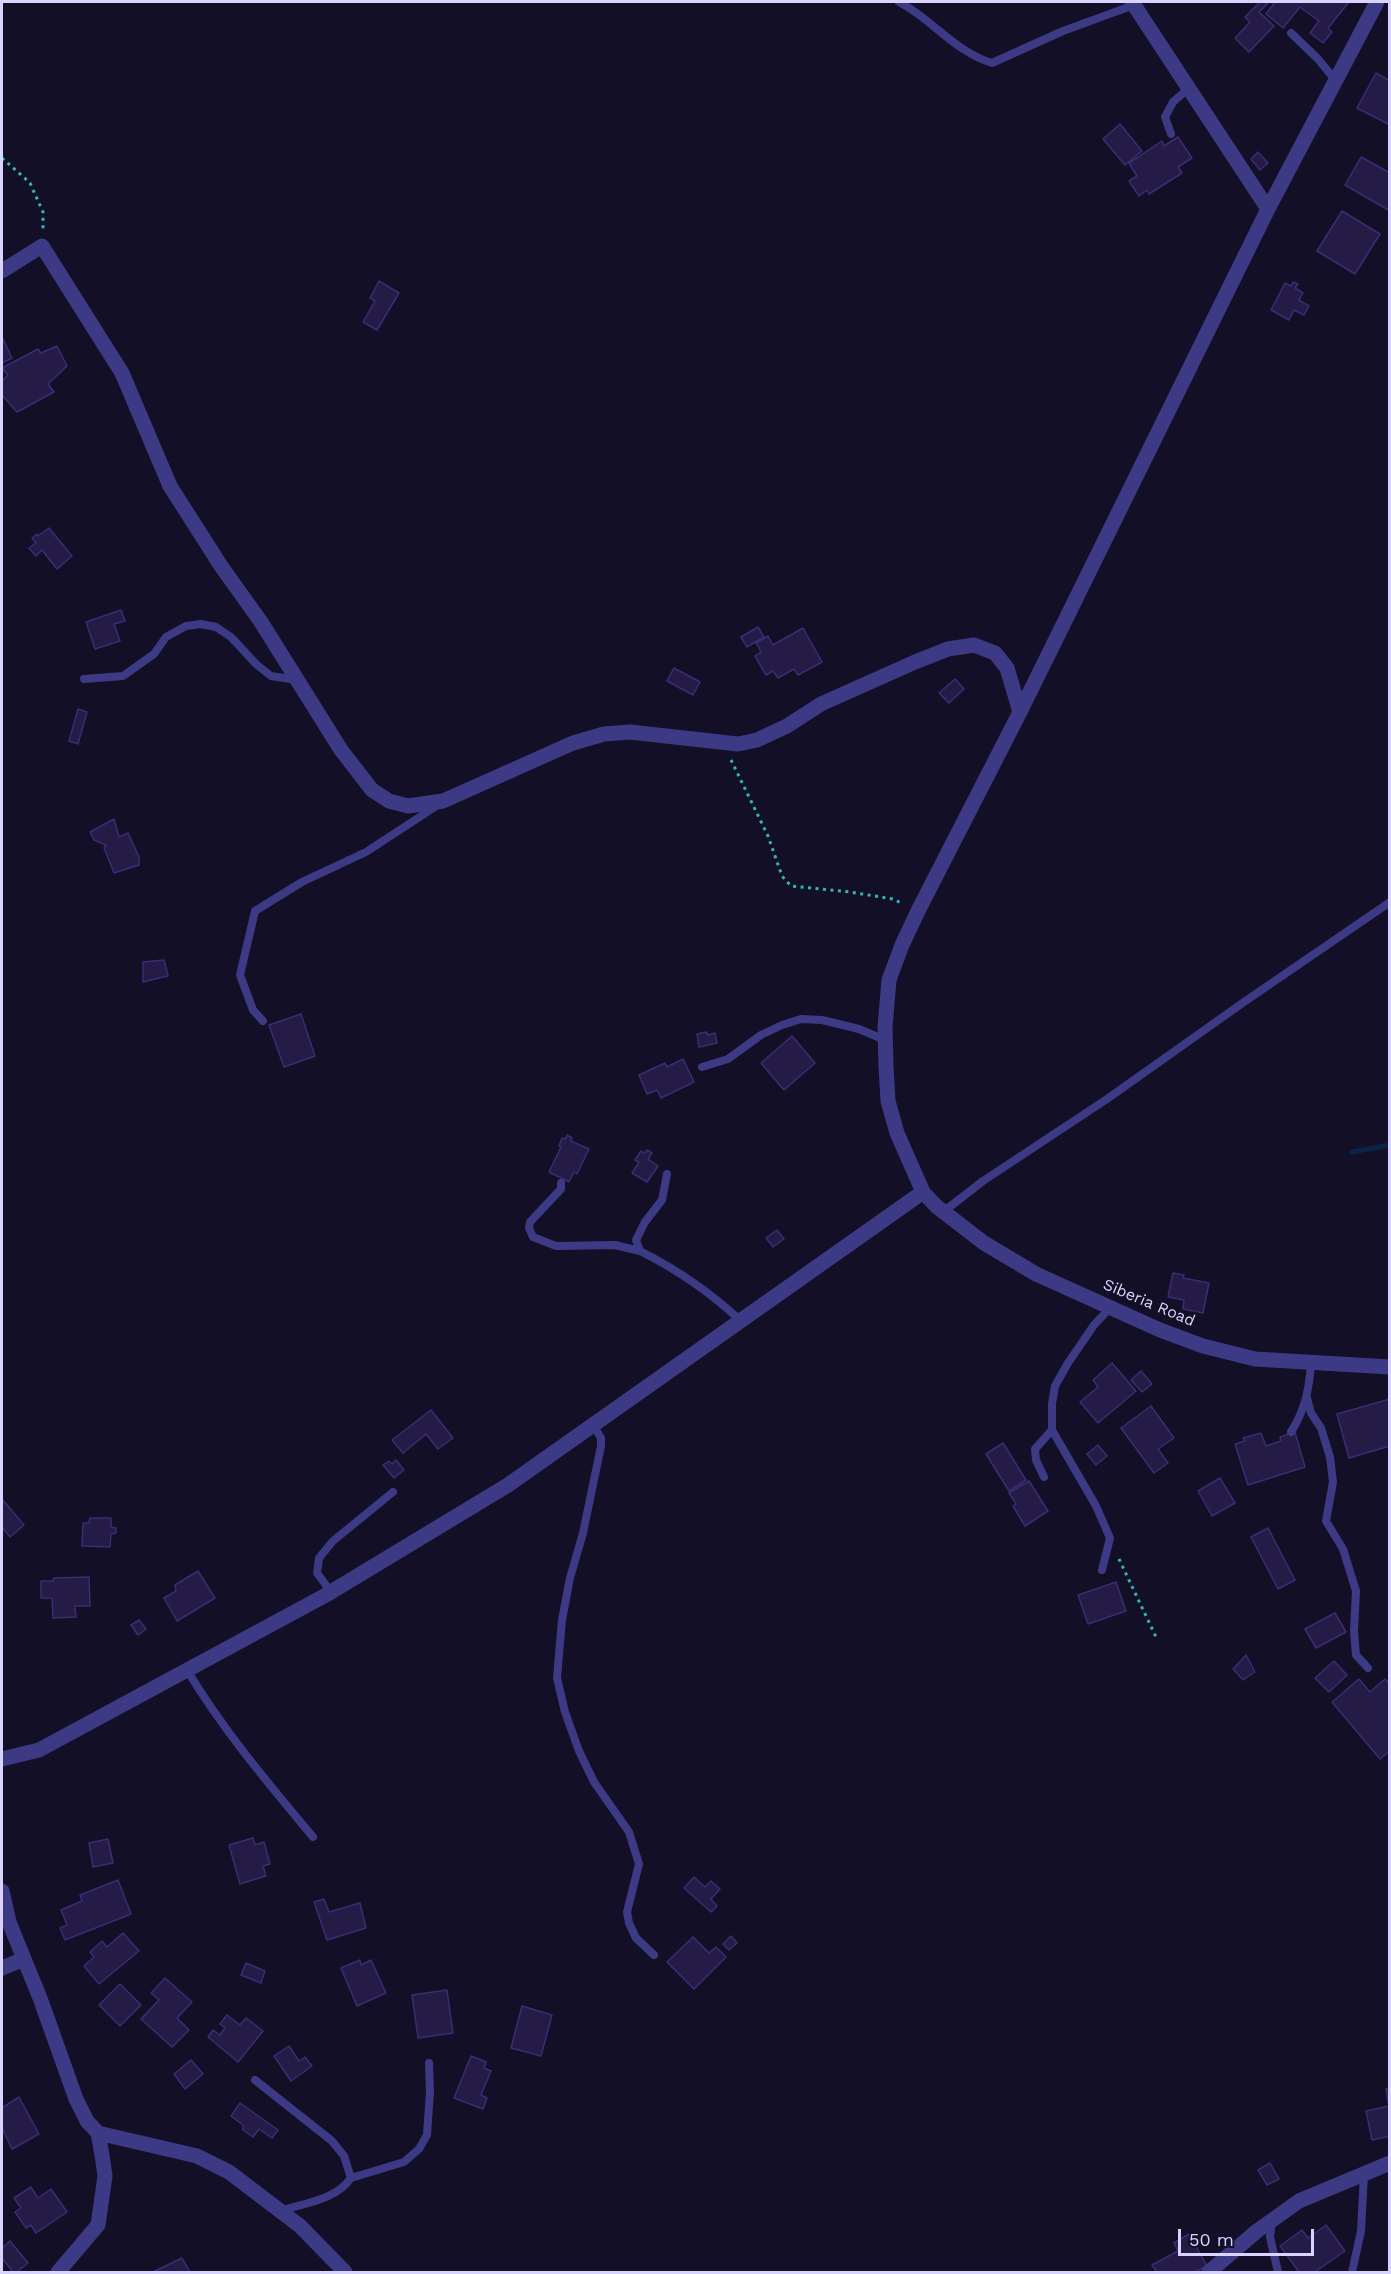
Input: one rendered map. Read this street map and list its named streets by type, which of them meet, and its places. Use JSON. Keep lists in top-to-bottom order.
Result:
{
  "streets": {
    "street": ["Siberia Road"]
  },
  "scale_bar": "50 m"
}
